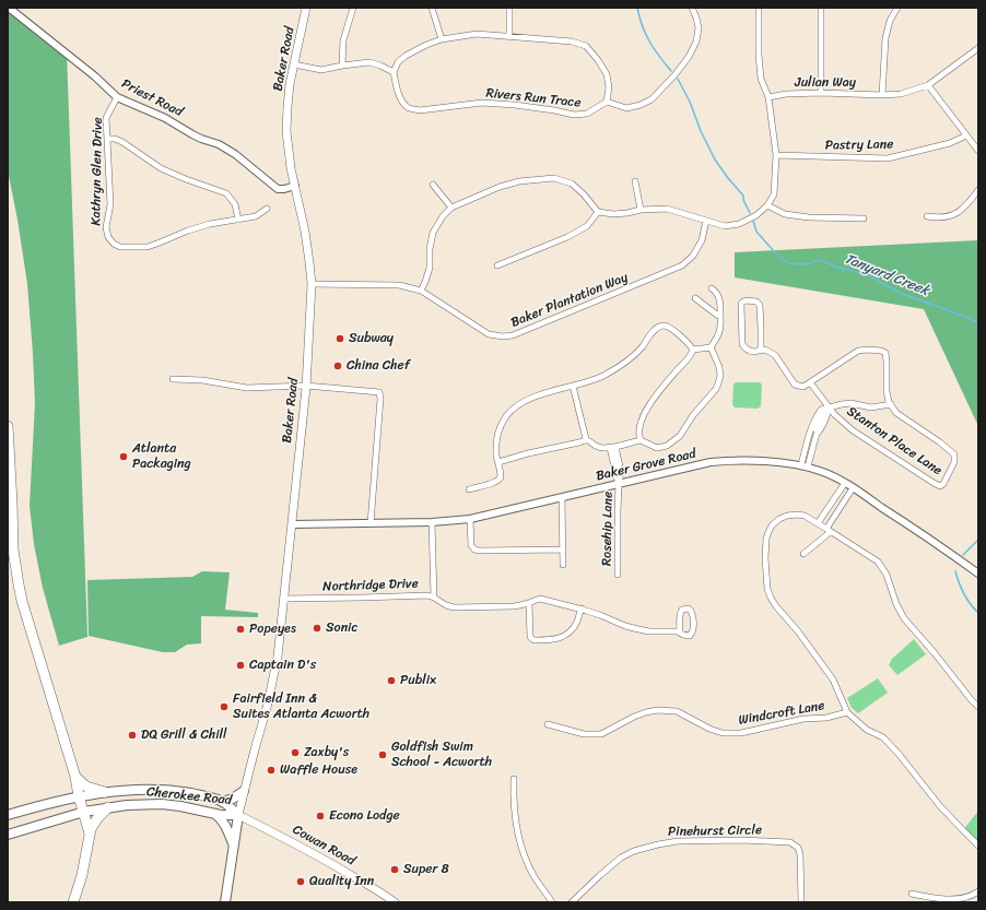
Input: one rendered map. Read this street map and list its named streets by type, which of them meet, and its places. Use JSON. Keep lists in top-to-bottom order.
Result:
{
  "streets": {
    "main road": ["Baker Road", "Cherokee Road", "Cowan Road"],
    "street": [
      "Julian Way",
      "Priest Road",
      "Rivers Run Trace",
      "Pastry Lane",
      "Kathryn Glen Drive",
      "Baker Plantation Way",
      "Stanton Place Lane",
      "Baker Grove Road",
      "Rosehip Lane",
      "Northridge Drive",
      "Windcroft Lane",
      "Pinehurst Circle"
    ]
  },
  "crossings": [
    ["Baker Road", "Priest Road"],
    ["Baker Road", "Baker Plantation Way"],
    ["Baker Road", "Baker Grove Road"],
    ["Baker Road", "Northridge Drive"],
    ["Baker Road", "Cherokee Road"],
    ["Baker Road", "Cowan Road"],
    ["Priest Road", "Kathryn Glen Drive"],
    ["Stanton Place Lane", "Baker Grove Road"],
    ["Baker Grove Road", "Rosehip Lane"],
    ["Baker Grove Road", "Northridge Drive"],
    ["Cherokee Road", "Cowan Road"]
  ],
  "water": ["Tanyard Creek"],
  "places": [
    "Subway",
    "China Chef",
    "Atlanta Packaging",
    "Sonic",
    "Popeyes",
    "Captain D's",
    "Publix",
    "Fairfield Inn & Suites Atlanta Acworth",
    "DQ Grill & Chill",
    "Zaxby's",
    "Goldfish Swim School - Acworth",
    "Waffle House",
    "Econo Lodge",
    "Super 8",
    "Quality Inn"
  ]
}
